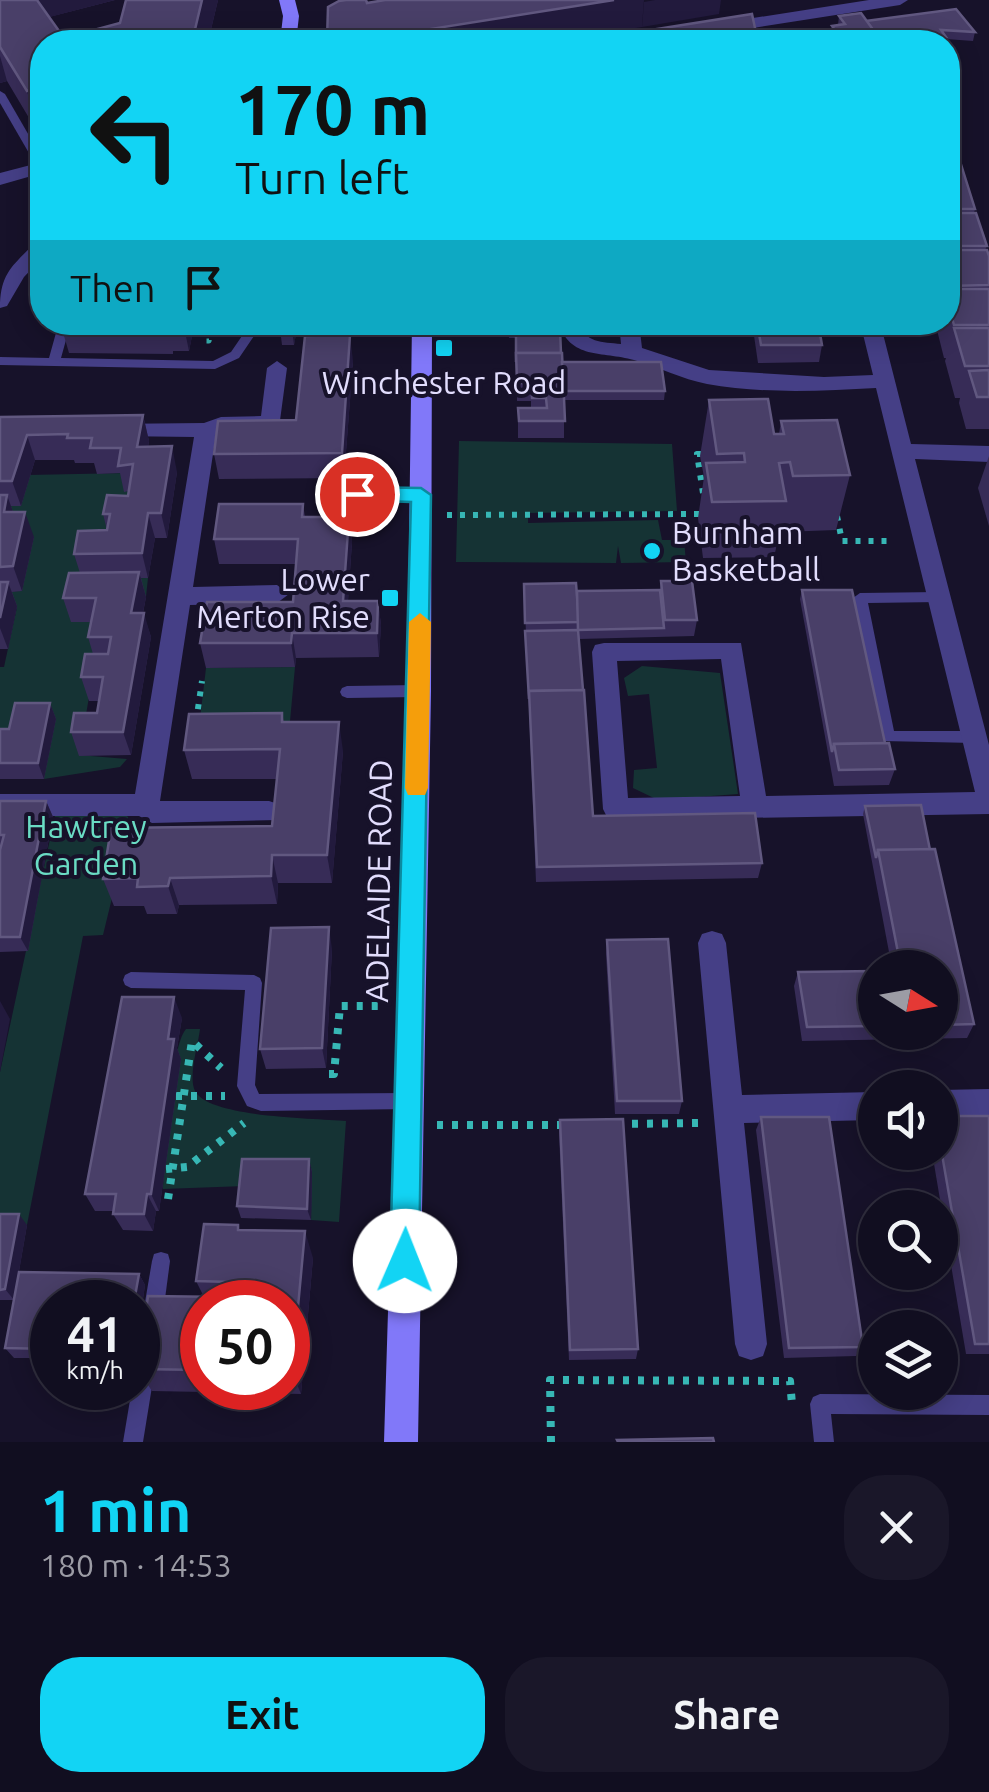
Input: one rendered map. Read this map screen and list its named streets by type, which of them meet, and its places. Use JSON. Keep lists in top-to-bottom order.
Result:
{
  "streets": {
    "main road": ["ADELAIDE ROAD"]
  },
  "parks": ["Hawtrey Garden"],
  "places": {
    "transit": ["Winchester Road", "Lower Merton Rise"],
    "other": ["Burnham Basketball"]
  },
  "north": "right",
  "page": {
    "turn": ["170 m", "Turn left"],
    "then": "Then",
    "speed": "41 km/h",
    "limit": "50",
    "heading": ["1 min", "180 m · 14:53"],
    "buttons": ["Exit", "Share"]
  }
}
